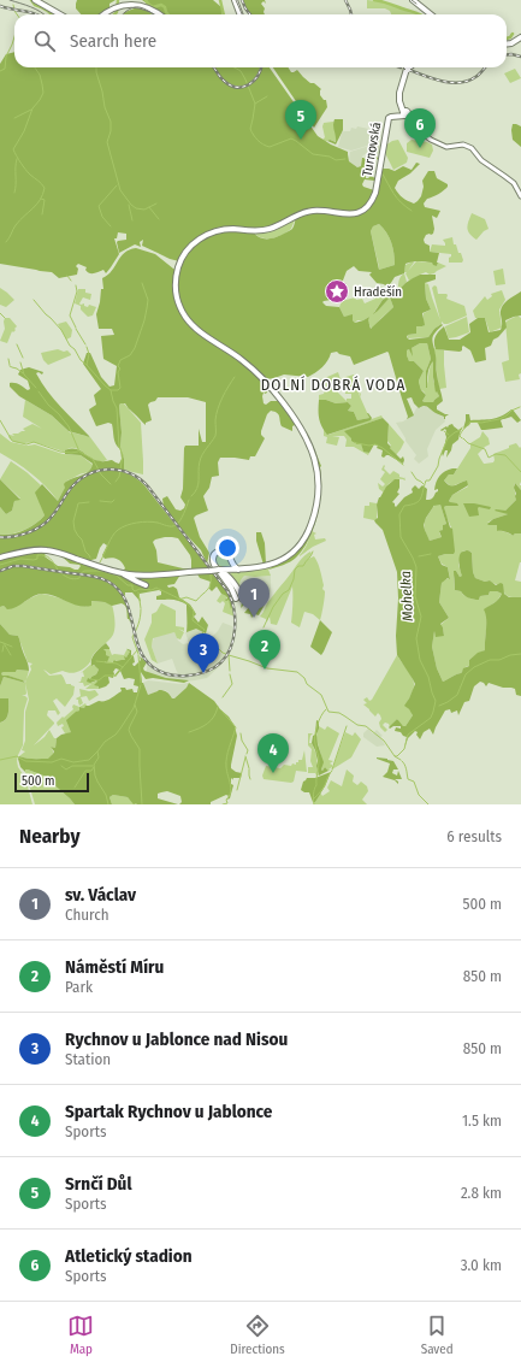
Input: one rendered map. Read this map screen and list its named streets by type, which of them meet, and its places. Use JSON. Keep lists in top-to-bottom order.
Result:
{
  "streets": {
    "main road": ["Turnovská"]
  },
  "districts": ["DOLNÍ DOBRÁ VODA"],
  "water": ["Mohelka"],
  "places": {
    "place": ["Hradešín"]
  },
  "scale_bar": "500 m",
  "page": {
    "search": "Search here",
    "pins": [
      "5",
      "6",
      "1",
      "2",
      "3",
      "4"
    ],
    "scale": "500 m",
    "heading": ["Nearby", "6 results"],
    "list": [
      {
        "mark": "1",
        "name": "sv. Václav",
        "note": "Church",
        "value": "500 m"
      },
      {
        "mark": "2",
        "name": "Náměstí Míru",
        "note": "Park",
        "value": "850 m"
      },
      {
        "mark": "3",
        "name": "Rychnov u Jablonce nad Nisou",
        "note": "Station",
        "value": "850 m"
      },
      {
        "mark": "4",
        "name": "Spartak Rychnov u Jablonce",
        "note": "Sports",
        "value": "1.5 km"
      },
      {
        "mark": "5",
        "name": "Srnčí Důl",
        "note": "Sports",
        "value": "2.8 km"
      },
      {
        "mark": "6",
        "name": "Atletický stadion",
        "note": "Sports",
        "value": "3.0 km"
      }
    ],
    "nav": ["Map", "Directions", "Saved"]
  }
}
